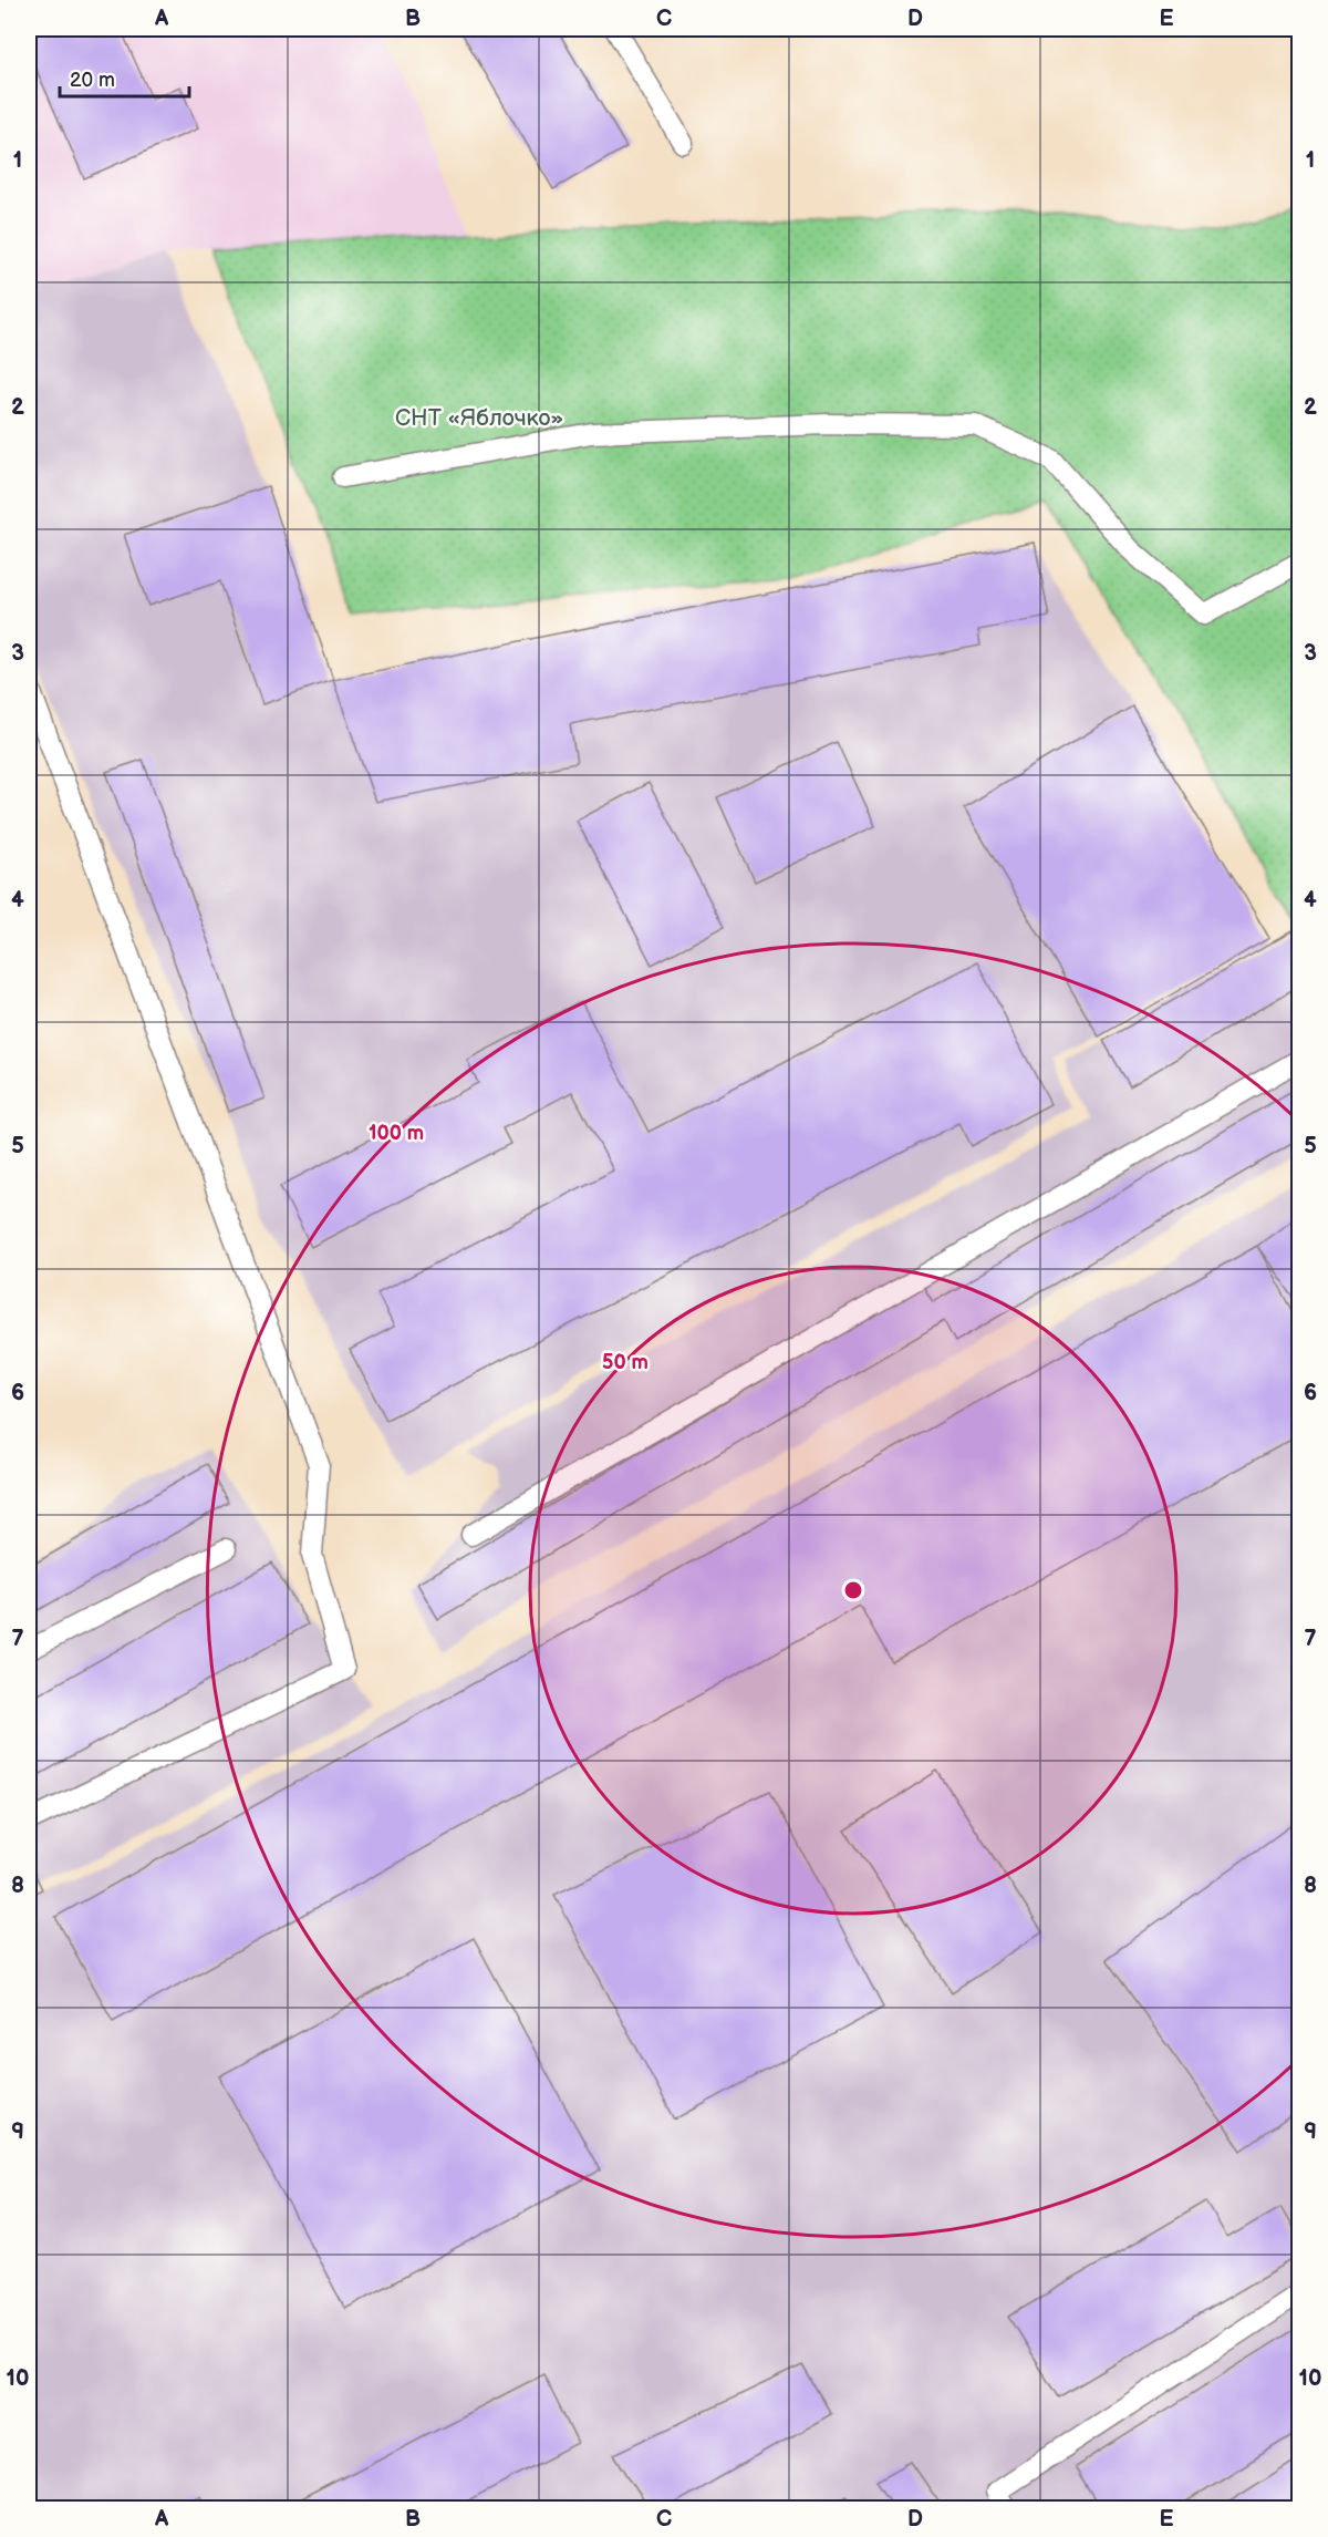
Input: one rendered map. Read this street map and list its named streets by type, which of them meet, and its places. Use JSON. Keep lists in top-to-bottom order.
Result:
{
  "parks": ["СНТ «Яблочко»"],
  "scale_bar": "20 m",
  "grid": {
    "columns": [
      "A",
      "B",
      "C",
      "D",
      "E"
    ],
    "rows": [
      "1",
      "2",
      "3",
      "4",
      "5",
      "6",
      "7",
      "8",
      "9",
      "10"
    ]
  },
  "rings": ["100 m", "50 m"]
}
